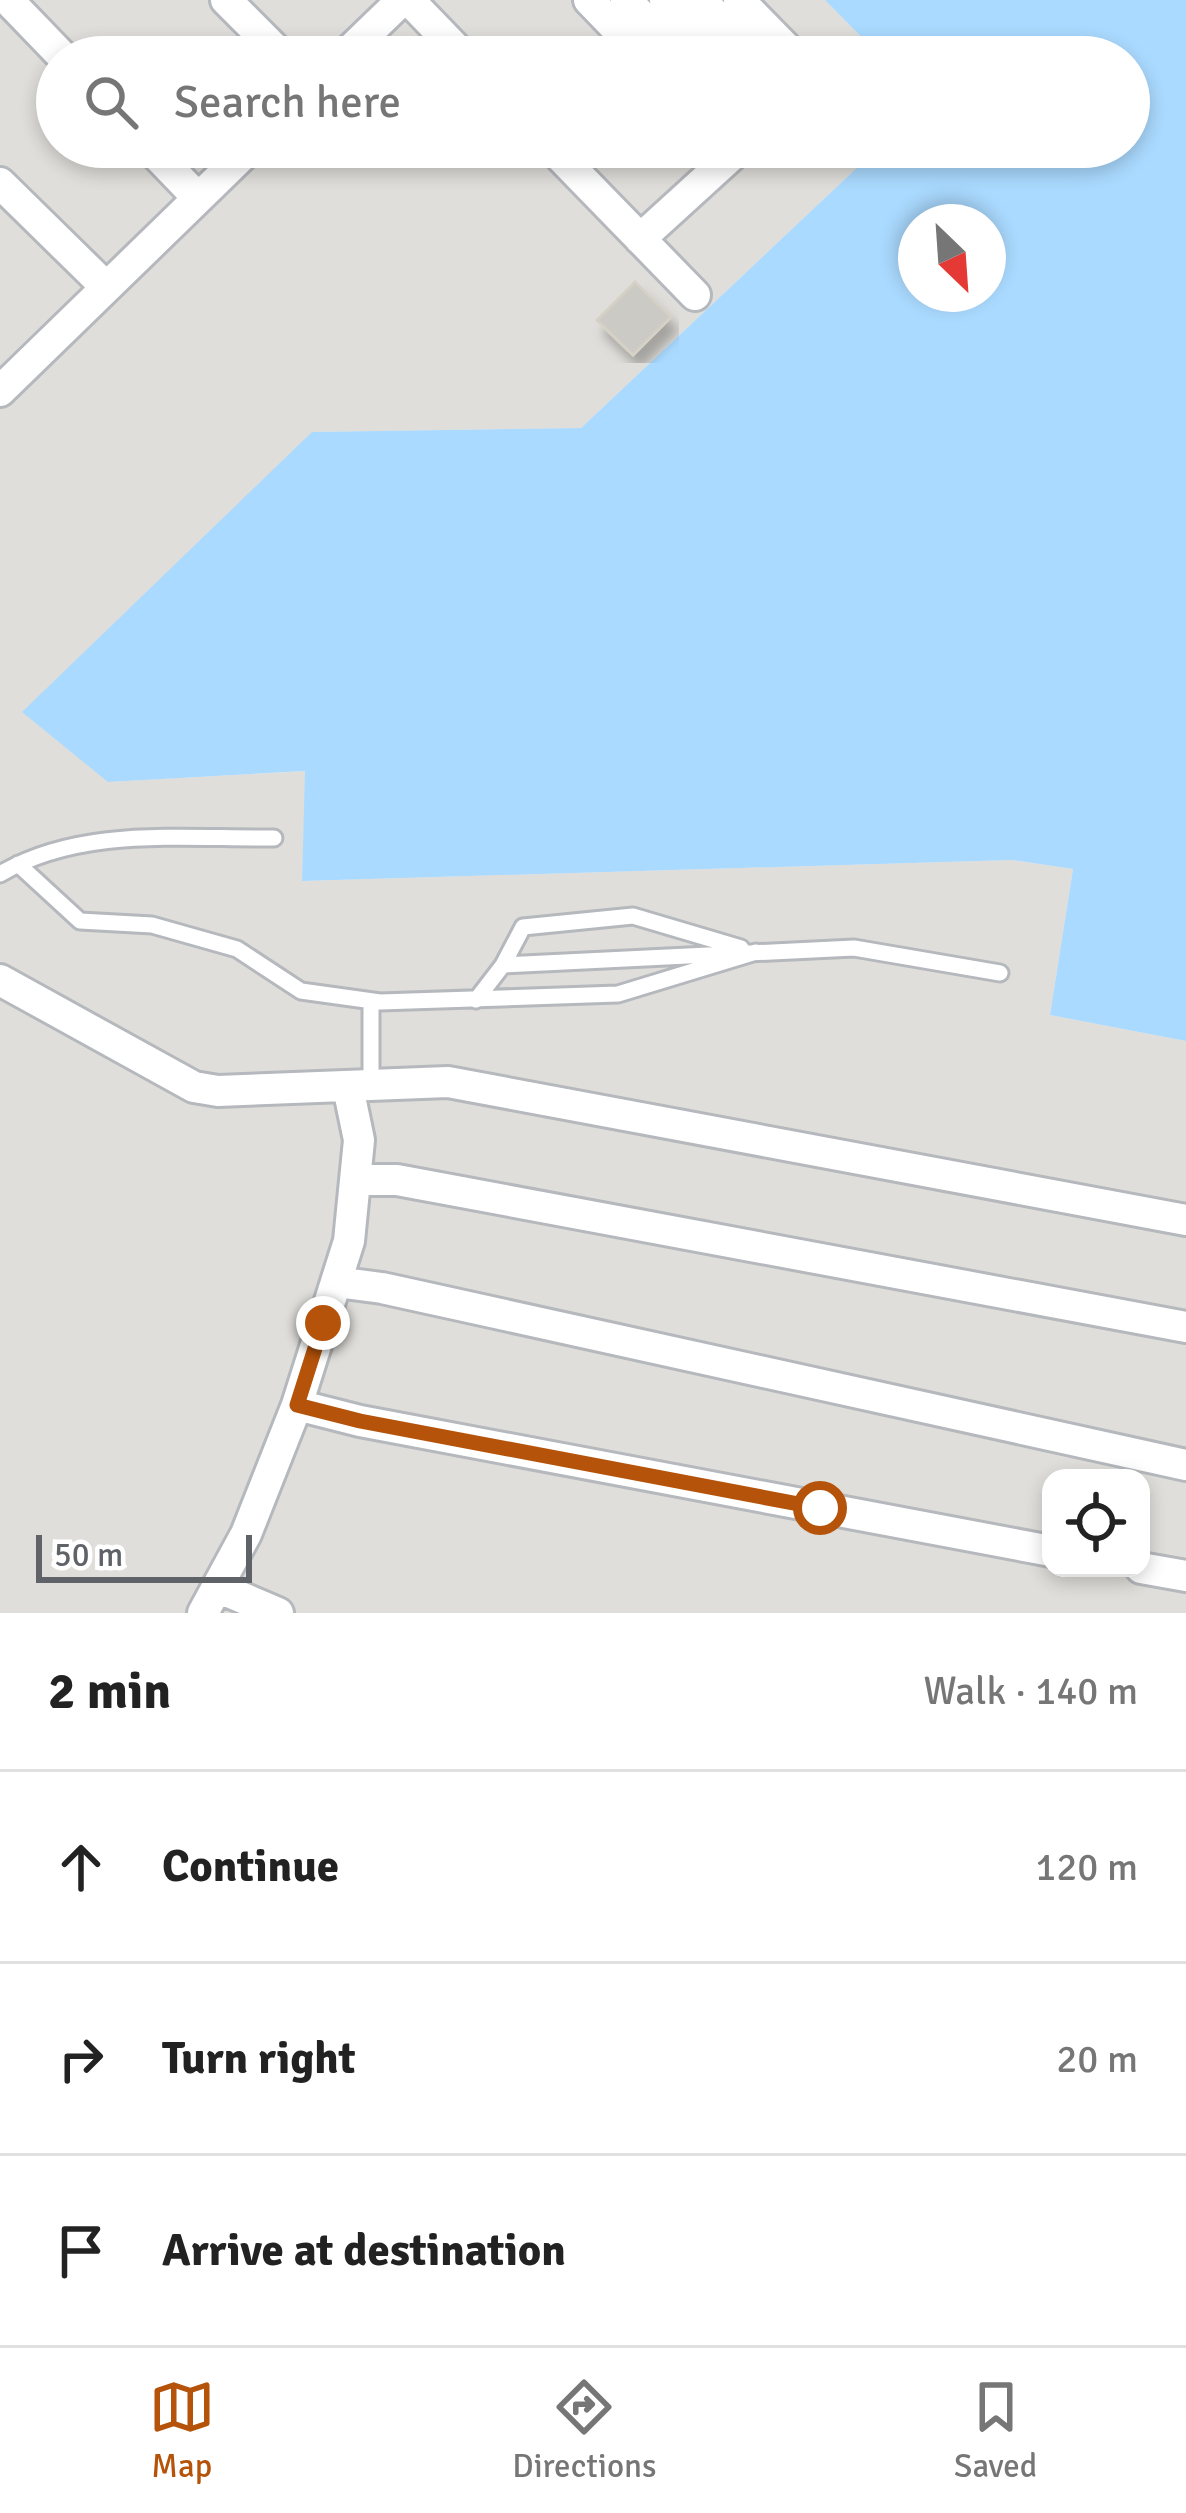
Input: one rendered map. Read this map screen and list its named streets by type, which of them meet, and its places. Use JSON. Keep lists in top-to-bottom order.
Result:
{
  "scale_bar": "50 m",
  "north": "bottom right",
  "page": {
    "search": "Search here",
    "scale": "50 m",
    "heading": ["2 min", "Walk · 140 m"],
    "list": [
      ["Continue", "120 m"],
      ["Turn right", "20 m"],
      "Arrive at destination"
    ],
    "nav": ["Map", "Directions", "Saved"]
  }
}
